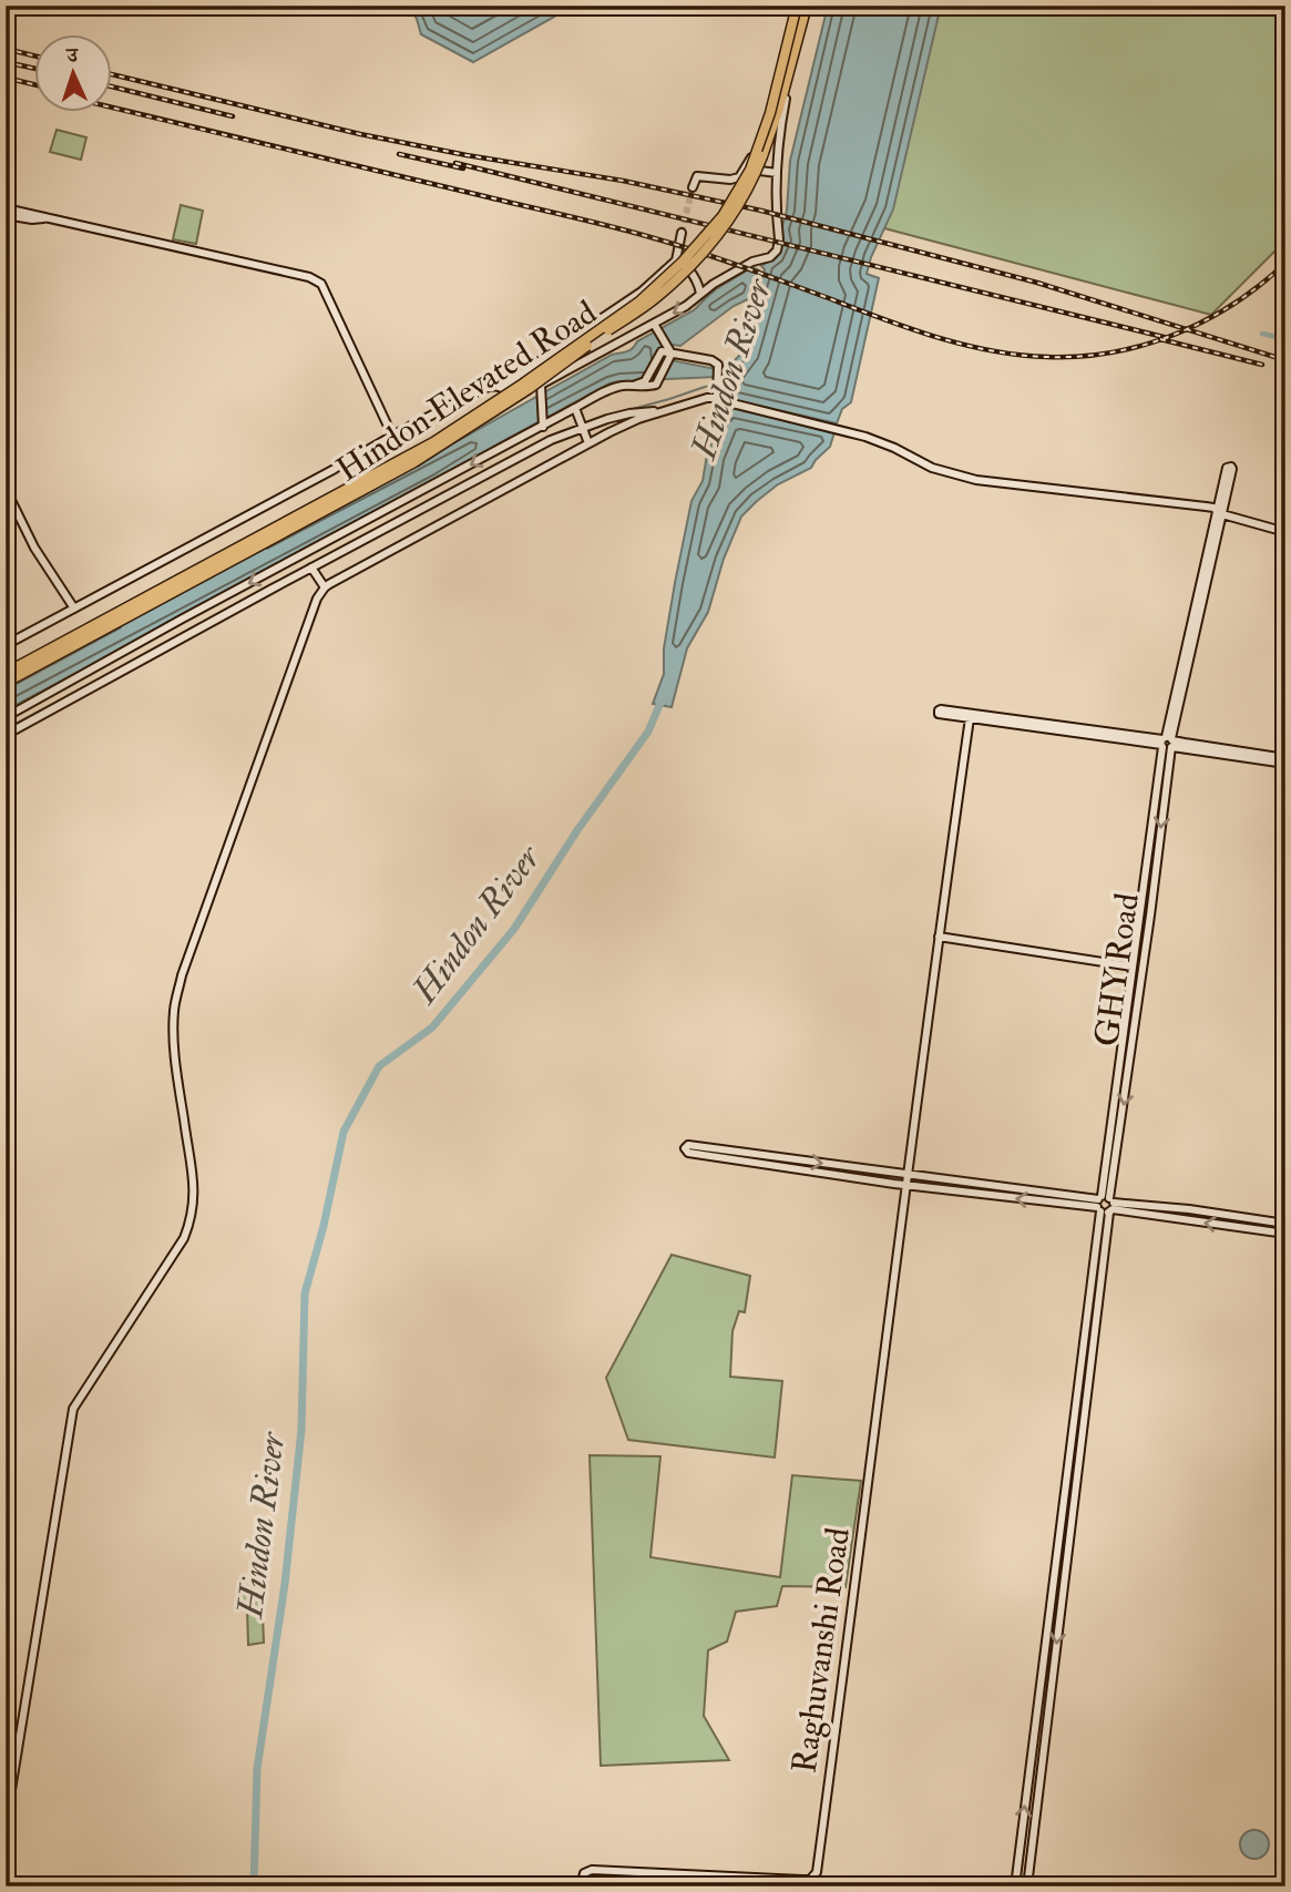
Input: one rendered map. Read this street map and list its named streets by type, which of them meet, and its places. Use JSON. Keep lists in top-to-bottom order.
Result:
{
  "streets": {
    "highway": ["Hindon Elevated Road"],
    "street": ["GHY Road", "Raghuvanshi Road"]
  },
  "water": ["Hindon River"],
  "north": "top"
}
